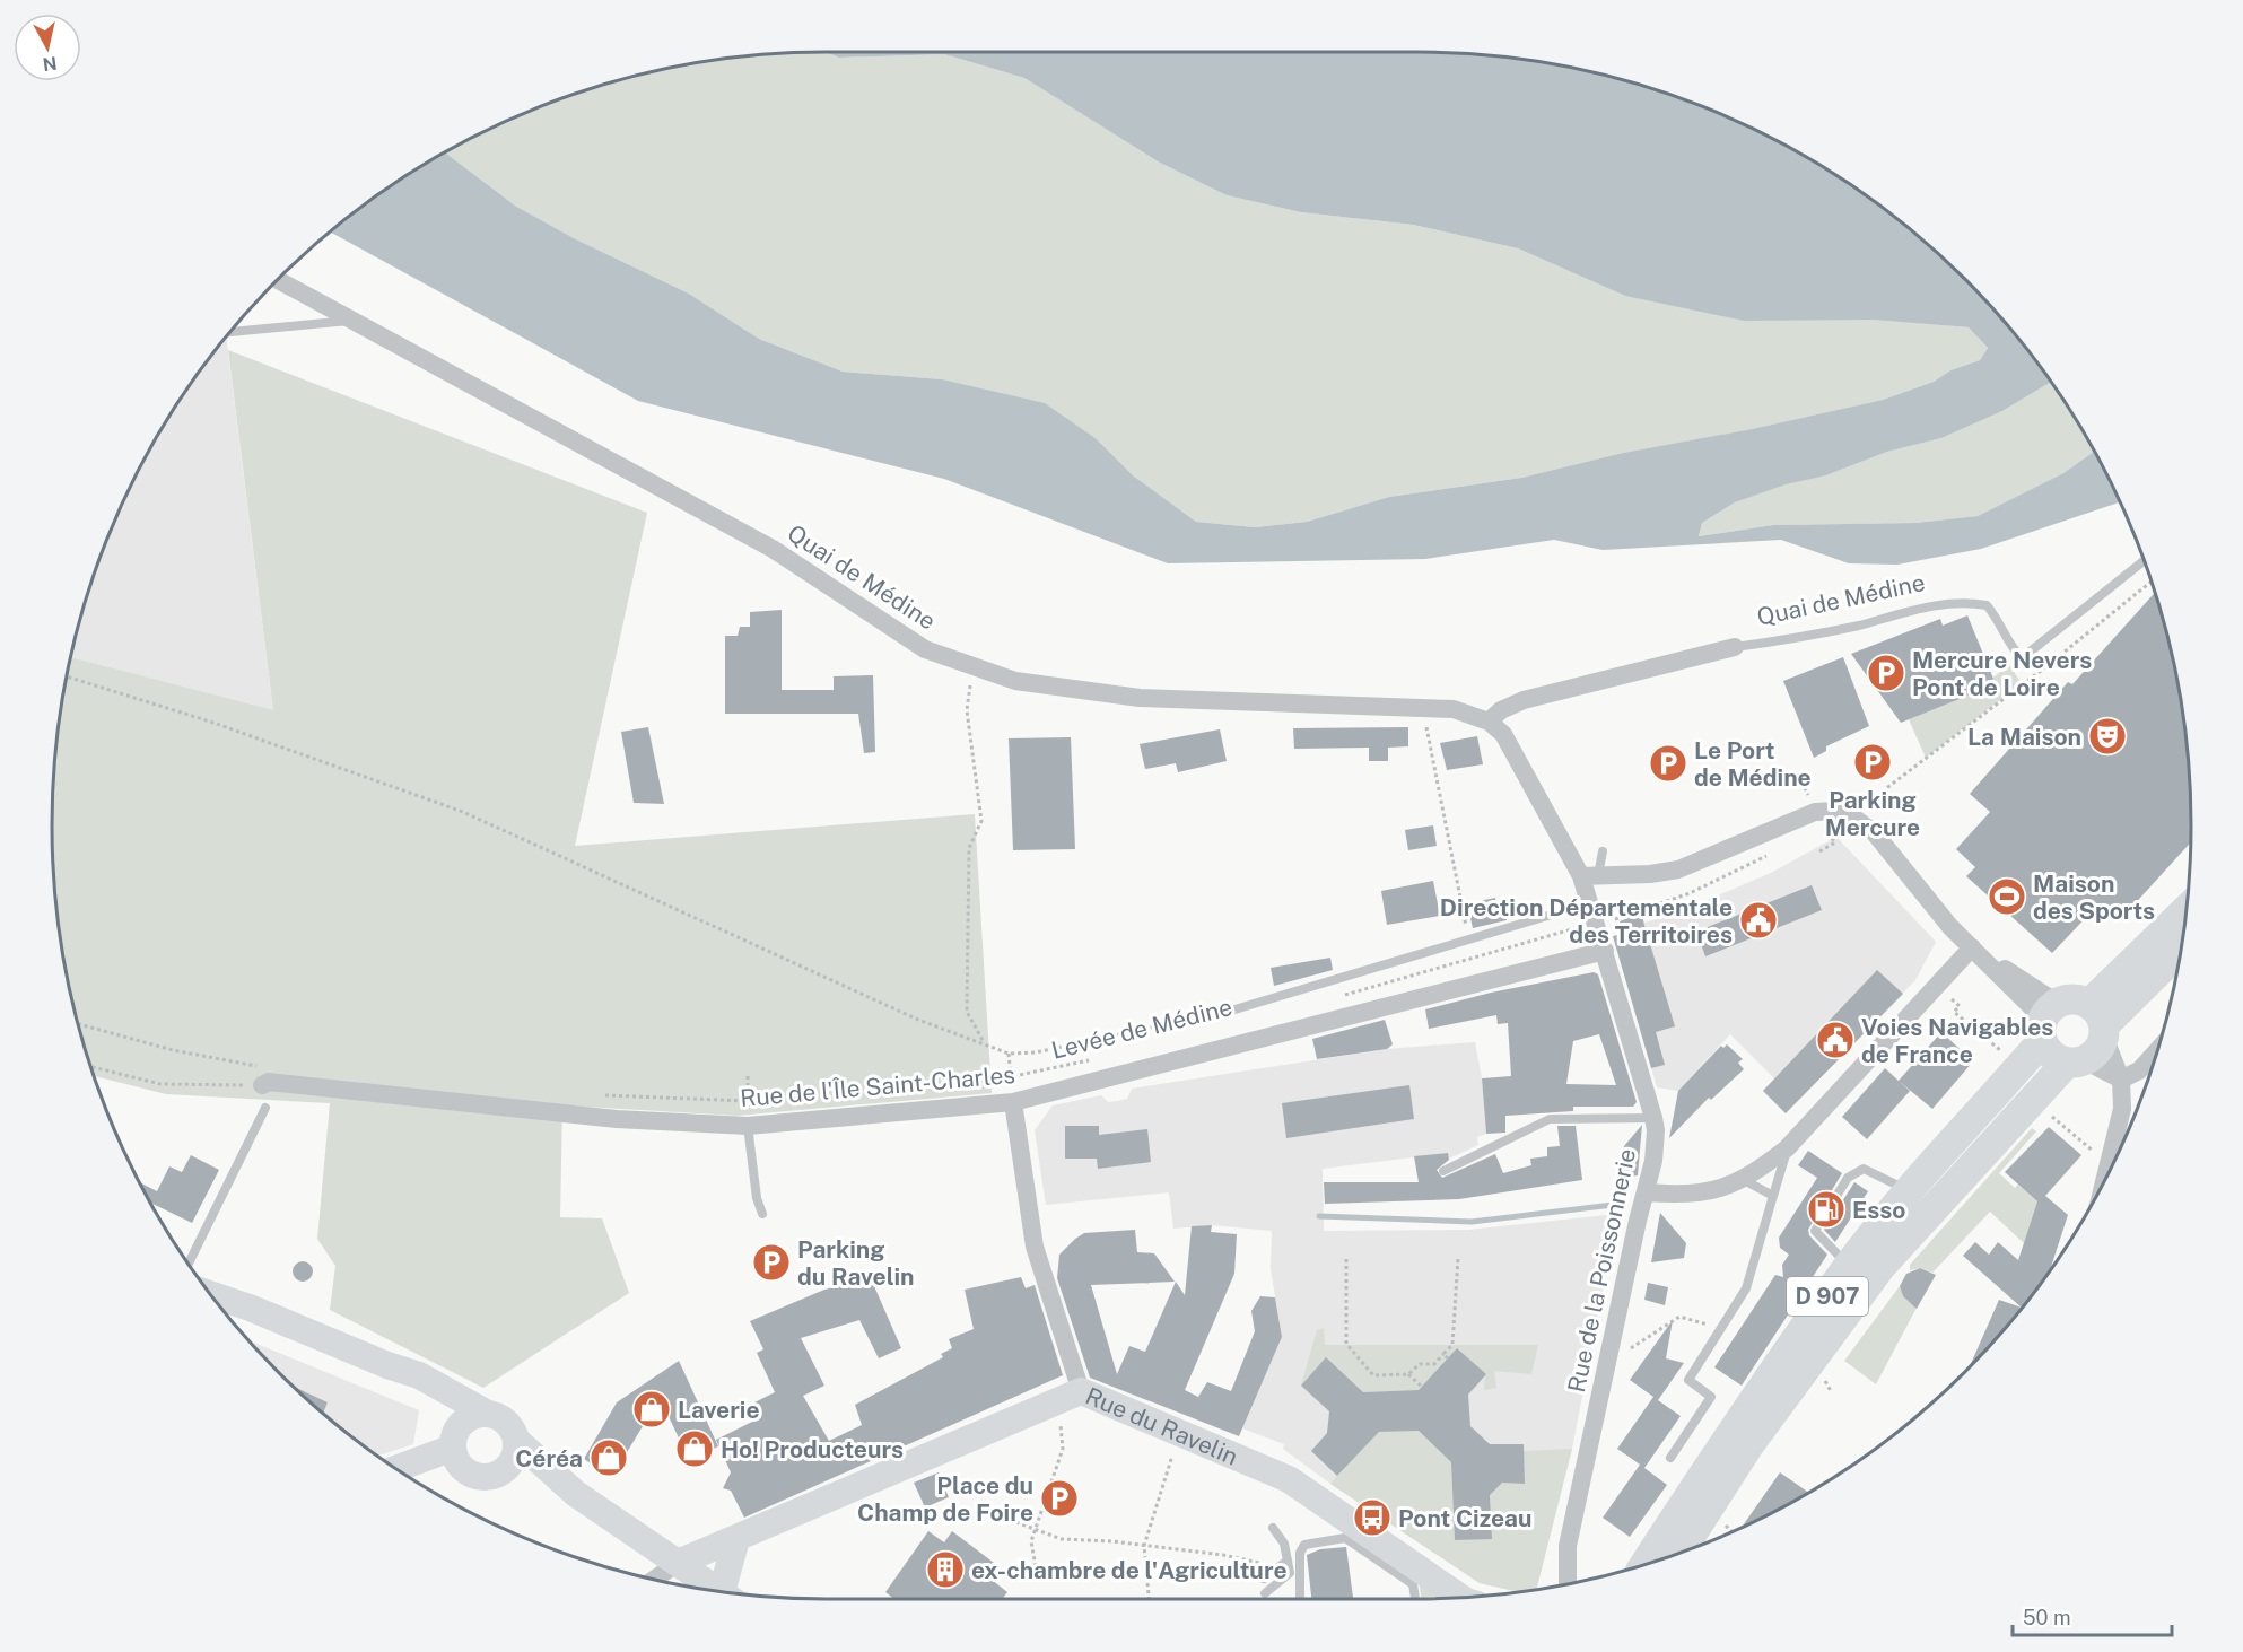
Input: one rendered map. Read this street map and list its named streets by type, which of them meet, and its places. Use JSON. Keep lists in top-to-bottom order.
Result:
{
  "streets": {
    "main road": ["D 907", "Rue du Ravelin"],
    "street": ["Quai de Médine", "Rue de l'Île Saint-Charles", "Rue de la Poissonnerie"],
    "path": ["Levée de Médine"]
  },
  "crossings": [
    ["Quai de Médine", "Rue de la Poissonnerie"],
    ["Rue de l'Île Saint-Charles", "Rue de la Poissonnerie"]
  ],
  "places": {
    "parking": [
      "Mercure Nevers Pont de Loire",
      "Parking Mercure",
      "Le Port de Médine",
      "Parking du Ravelin",
      "Place du Champ de Foire"
    ],
    "theatre": ["La Maison"],
    "sports": ["Maison des Sports"],
    "public building": ["Direction Départementale des Territoires", "Voies Navigables de France"],
    "fuel station": ["Esso"],
    "shop": ["Laverie", "Ho! Producteurs", "Céréa"],
    "bus stop": ["Pont Cizeau"],
    "building": ["ex-chambre de l'Agriculture"]
  },
  "scale_bar": "50 m",
  "north": "bottom"
}
